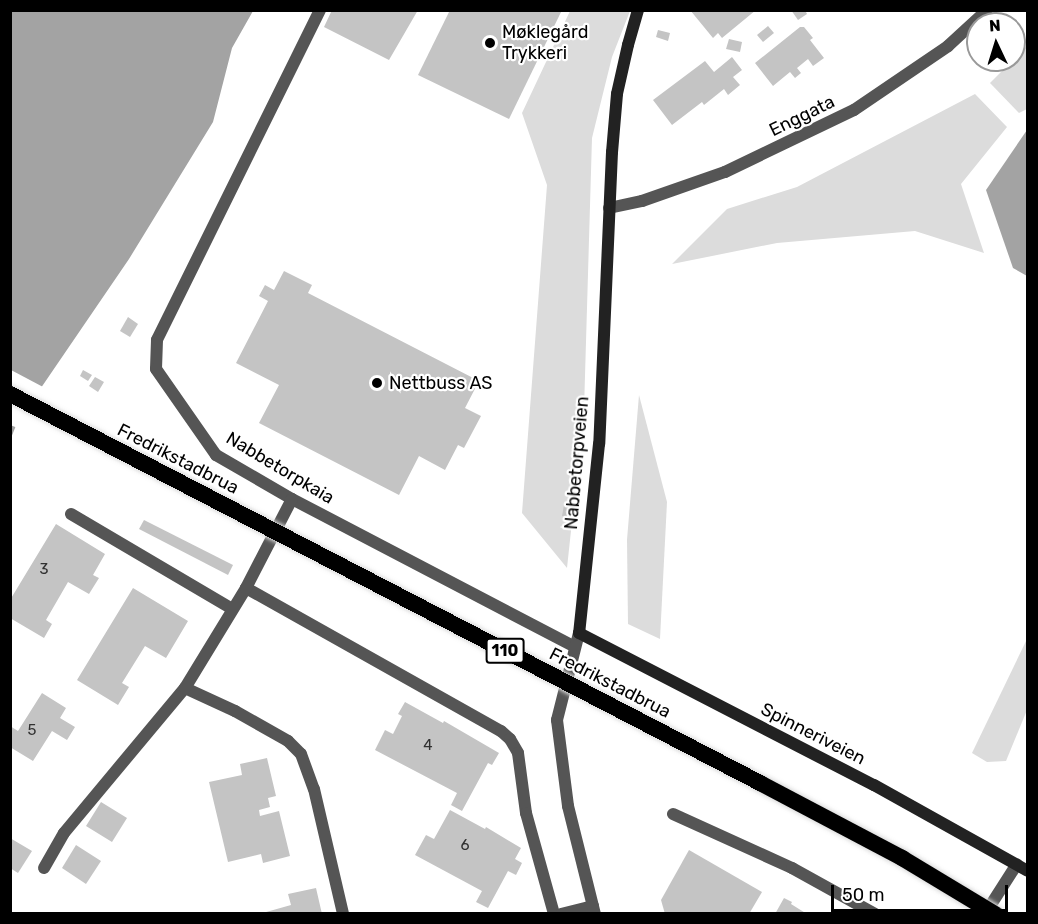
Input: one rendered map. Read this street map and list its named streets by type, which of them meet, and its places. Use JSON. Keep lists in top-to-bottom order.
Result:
{
  "streets": {
    "highway": ["Fredrikstadbrua", "110"],
    "main road": ["Nabbetorpveien", "Spinneriveien"],
    "street": ["Enggata", "Nabbetorpkaia"]
  },
  "crossings": [
    ["Enggata", "Nabbetorpveien"],
    ["Nabbetorpveien", "Nabbetorpkaia"],
    ["Nabbetorpveien", "Spinneriveien"]
  ],
  "places": ["Møklegård Trykkeri", "Nettbuss AS"],
  "house_numbers": [
    "3",
    "5",
    "4",
    "6"
  ],
  "scale_bar": "50 m",
  "north": "top"
}
